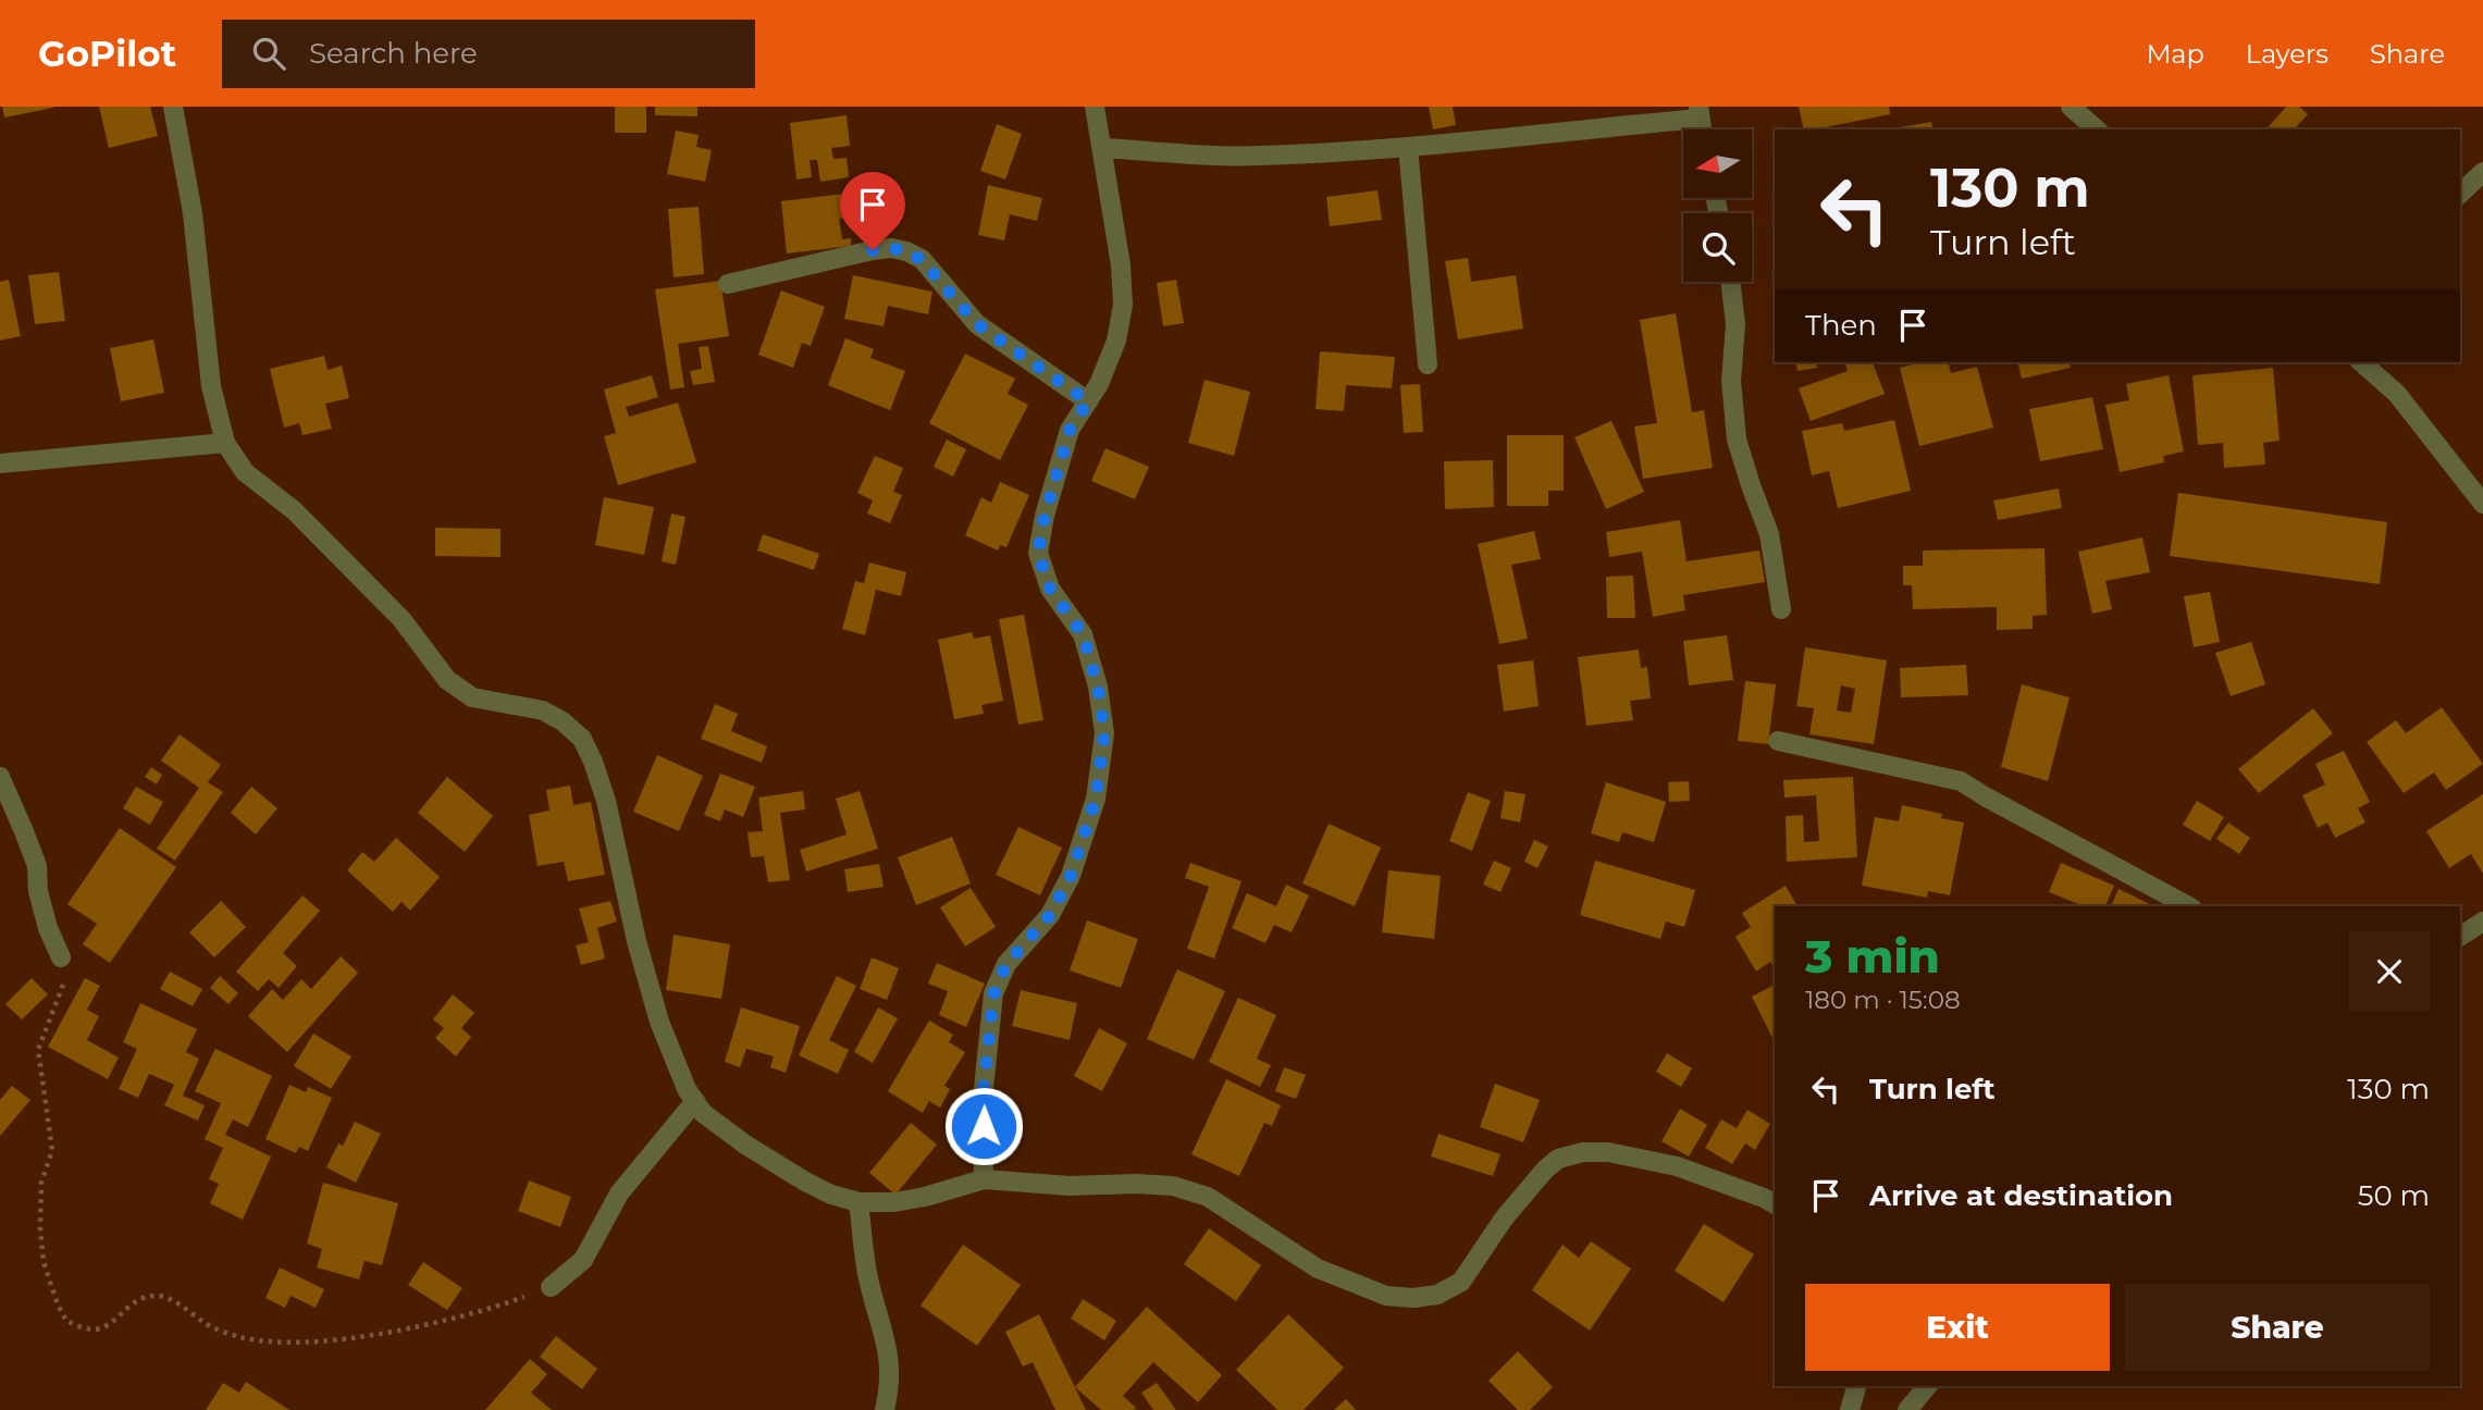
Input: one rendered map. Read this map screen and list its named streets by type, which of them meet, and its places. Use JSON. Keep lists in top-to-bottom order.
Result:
{
  "north": "left",
  "page": {
    "header": "GoPilot",
    "search": "Search here",
    "nav": ["Map", "Layers", "Share"],
    "turn": ["130 m", "Turn left"],
    "then": "Then",
    "heading": ["3 min", "180 m · 15:08"],
    "list": [
      {
        "name": "Turn left",
        "value": "130 m"
      },
      {
        "name": "Arrive at destination",
        "value": "50 m"
      }
    ],
    "buttons": ["Exit", "Share"]
  }
}
